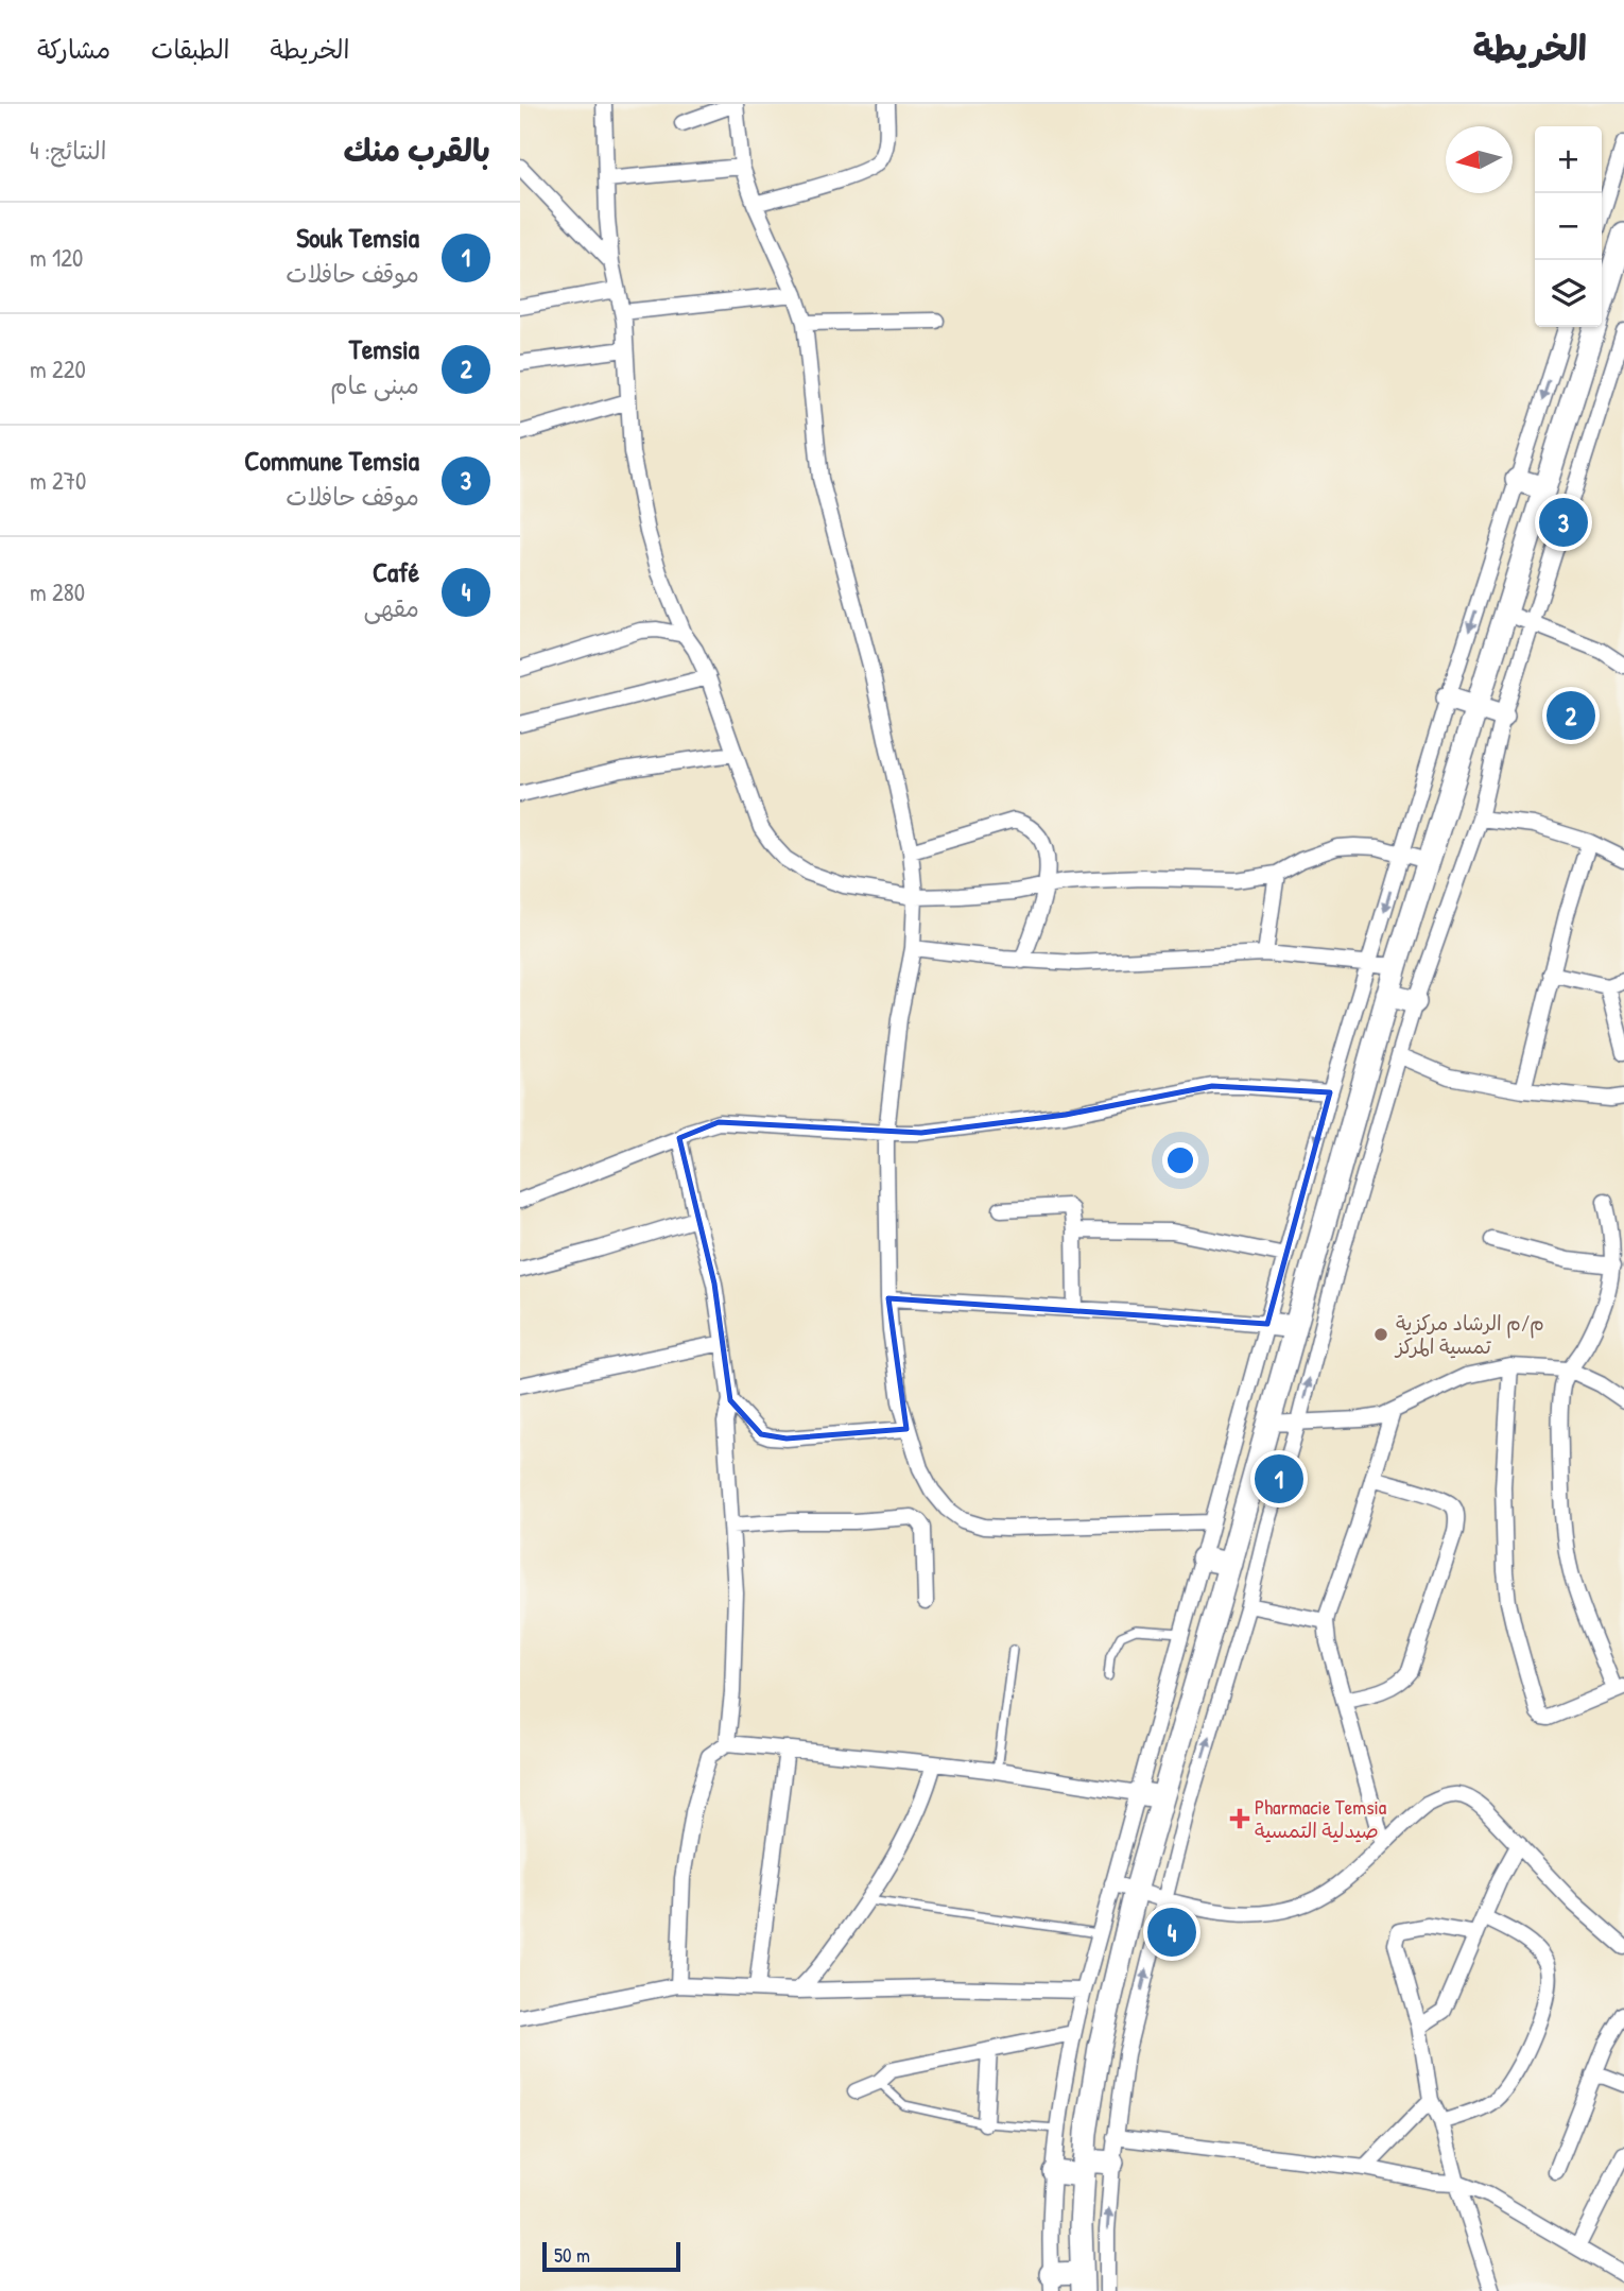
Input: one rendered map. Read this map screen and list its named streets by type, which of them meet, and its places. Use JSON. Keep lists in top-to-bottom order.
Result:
{
  "places": {
    "other": ["م/م الرشاد مركزية تمسية المركز"],
    "health": ["Pharmacie Temsia صيدلية التمسية"]
  },
  "scale_bar": "50 m",
  "north": "left",
  "page": {
    "header": "الخريطة",
    "nav": ["الخريطة", "الطبقات", "مشاركة"],
    "heading": ["بالقرب منك", "النتائج: 4"],
    "map_buttons": ["+", "−"],
    "list": [
      {
        "mark": "1",
        "name": "Souk Temsia",
        "note": "موقف حافلات",
        "value": "120 m"
      },
      {
        "mark": "2",
        "name": "Temsia",
        "note": "مبنى عام",
        "value": "220 m"
      },
      {
        "mark": "3",
        "name": "Commune Temsia",
        "note": "موقف حافلات",
        "value": "270 m"
      },
      {
        "mark": "4",
        "name": "Café",
        "note": "مقهى",
        "value": "280 m"
      }
    ],
    "pins": [
      "3",
      "2",
      "1",
      "4"
    ],
    "scale": "50 m"
  }
}
